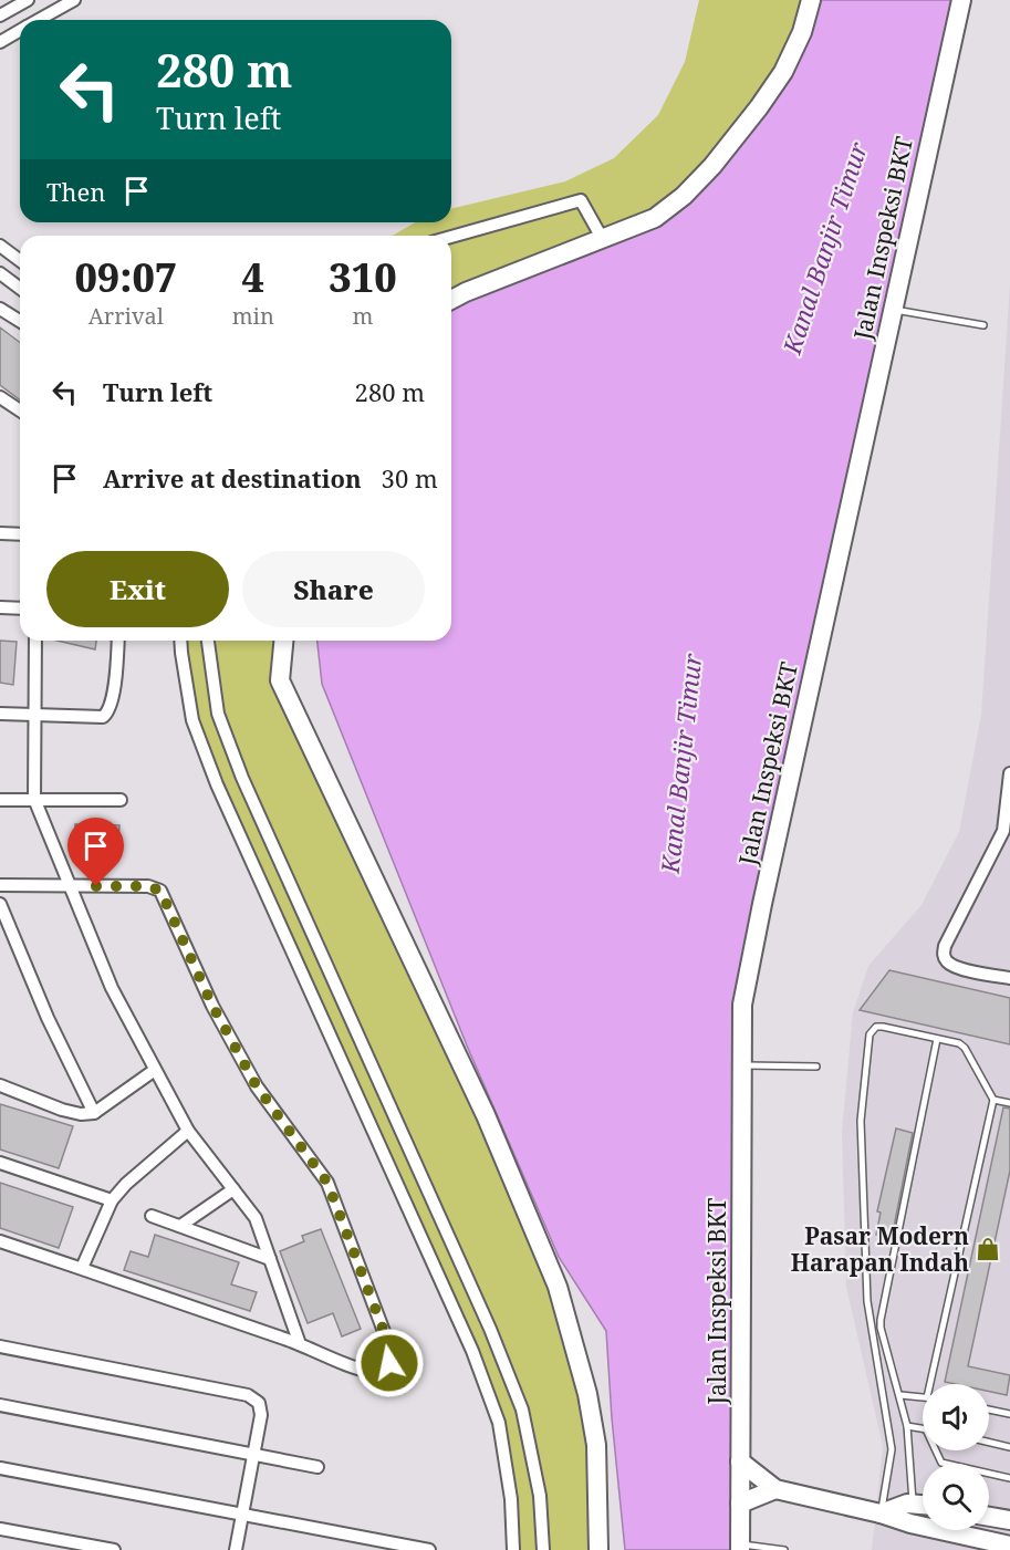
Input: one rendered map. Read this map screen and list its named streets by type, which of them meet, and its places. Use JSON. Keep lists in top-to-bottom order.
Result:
{
  "streets": {
    "street": ["Jalan Inspeksi BKT"]
  },
  "water": ["Kanal Banjir Timur"],
  "places": {
    "shop": ["Pasar Modern Harapan Indah"]
  },
  "page": {
    "turn": ["280 m", "Turn left"],
    "then": "Then",
    "eta": [
      "09:07",
      "Arrival",
      "4",
      "min",
      "310",
      "m"
    ],
    "list": [
      {
        "name": "Turn left",
        "value": "280 m"
      },
      {
        "name": "Arrive at destination",
        "value": "30 m"
      }
    ],
    "buttons": ["Exit", "Share"]
  }
}
